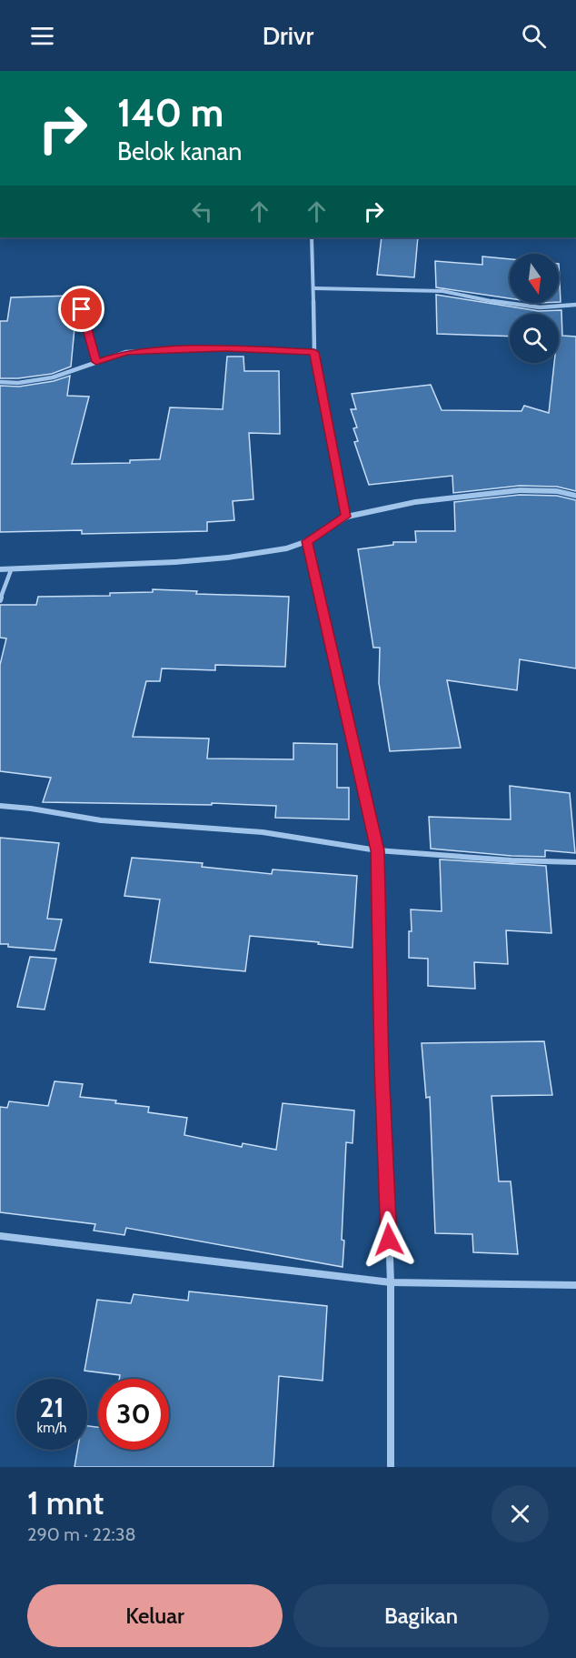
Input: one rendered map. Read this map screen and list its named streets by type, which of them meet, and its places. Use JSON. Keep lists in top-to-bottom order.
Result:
{
  "north": "bottom",
  "page": {
    "header": "Drivr",
    "turn": ["140 m", "Belok kanan"],
    "speed": "21 km/h",
    "limit": "30",
    "heading": ["1 mnt", "290 m · 22:38"],
    "buttons": ["Keluar", "Bagikan"]
  }
}
